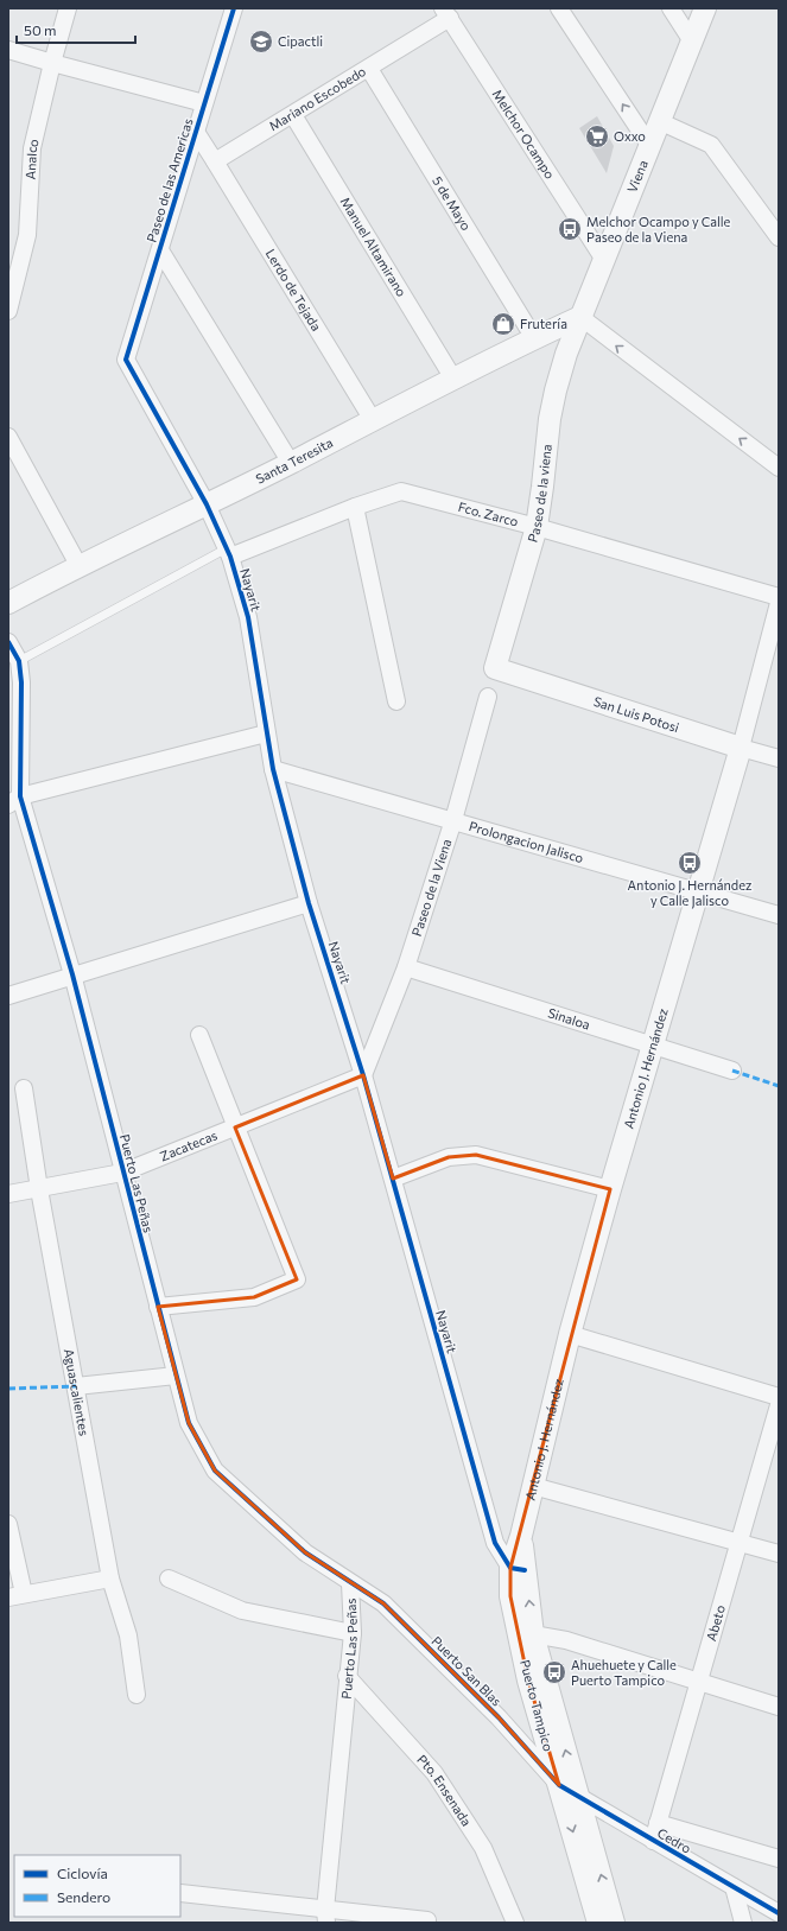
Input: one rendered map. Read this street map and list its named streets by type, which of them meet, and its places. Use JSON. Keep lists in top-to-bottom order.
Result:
{
  "streets": {
    "street": [
      "Mariano Escobedo",
      "Melchor Ocampo",
      "Analco",
      "Viena",
      "Paseo de las Americas",
      "5 de Mayo",
      "Manuel Altamirano",
      "Lerdo de Tejada",
      "Santa Teresita",
      "Paseo de la viena",
      "Fco. Zarco",
      "Nayarit",
      "San Luis Potosi",
      "Prolongacion Jalisco",
      "Paseo de la Viena",
      "Sinaloa",
      "Antonio J. Hernández",
      "Zacatecas",
      "Puerto Las Peñas",
      "Aguascalientes",
      "Abeto",
      "Puerto San Blas",
      "Puerto Tampico",
      "Pto. Ensenada",
      "Cedro"
    ]
  },
  "crossings": [
    ["Mariano Escobedo", "Melchor Ocampo"],
    ["Mariano Escobedo", "5 de Mayo"],
    ["Mariano Escobedo", "Manuel Altamirano"],
    ["Mariano Escobedo", "Lerdo de Tejada"],
    ["Melchor Ocampo", "Viena"],
    ["Viena", "Santa Teresita"],
    ["Viena", "Paseo de la viena"],
    ["Paseo de las Americas", "Nayarit"],
    ["5 de Mayo", "Santa Teresita"],
    ["Manuel Altamirano", "Santa Teresita"],
    ["Lerdo de Tejada", "Santa Teresita"],
    ["Santa Teresita", "Paseo de la viena"],
    ["Santa Teresita", "Nayarit"],
    ["Paseo de la viena", "Fco. Zarco"],
    ["Paseo de la viena", "San Luis Potosi"],
    ["Fco. Zarco", "Nayarit"],
    ["Nayarit", "Prolongacion Jalisco"],
    ["Nayarit", "Paseo de la Viena"],
    ["Nayarit", "Antonio J. Hernández"],
    ["Nayarit", "Zacatecas"],
    ["Nayarit", "Puerto Tampico"],
    ["San Luis Potosi", "Antonio J. Hernández"],
    ["Prolongacion Jalisco", "Paseo de la Viena"],
    ["Prolongacion Jalisco", "Antonio J. Hernández"],
    ["Paseo de la Viena", "Sinaloa"],
    ["Paseo de la Viena", "Zacatecas"],
    ["Sinaloa", "Antonio J. Hernández"],
    ["Antonio J. Hernández", "Puerto Tampico"],
    ["Zacatecas", "Puerto Las Peñas"],
    ["Zacatecas", "Aguascalientes"],
    ["Puerto Las Peñas", "Puerto San Blas"],
    ["Puerto Las Peñas", "Pto. Ensenada"],
    ["Abeto", "Cedro"],
    ["Puerto San Blas", "Puerto Tampico"],
    ["Puerto San Blas", "Cedro"],
    ["Puerto Tampico", "Cedro"]
  ],
  "places": {
    "school or university": ["Cipactli"],
    "supermarket": ["Oxxo"],
    "bus stop": ["Melchor Ocampo y Calle Paseo de la Viena", "Antonio J. Hernández y Calle Jalisco", "Ahuehuete y Calle Puerto Tampico"],
    "shop": ["Frutería"]
  },
  "legend": ["Ciclovía", "Sendero"],
  "scale_bar": "50 m"
}
